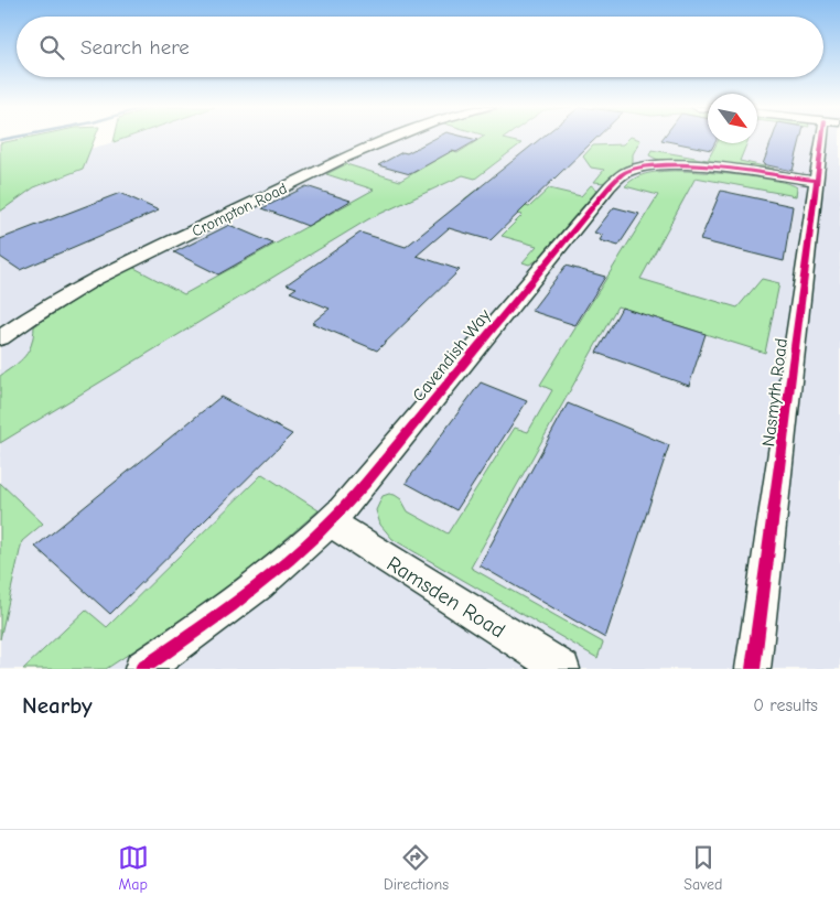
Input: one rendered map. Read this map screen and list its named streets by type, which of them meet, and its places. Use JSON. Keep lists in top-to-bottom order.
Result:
{
  "streets": {
    "street": [
      "Crompton Road",
      "Cavendish Way",
      "Nasmyth Road",
      "Ramsden Road"
    ]
  },
  "crossings": [
    ["Cavendish Way", "Nasmyth Road"],
    ["Cavendish Way", "Ramsden Road"]
  ],
  "north": "bottom right",
  "page": {
    "search": "Search here",
    "heading": ["Nearby", "0 results"],
    "nav": ["Map", "Directions", "Saved"]
  }
}
